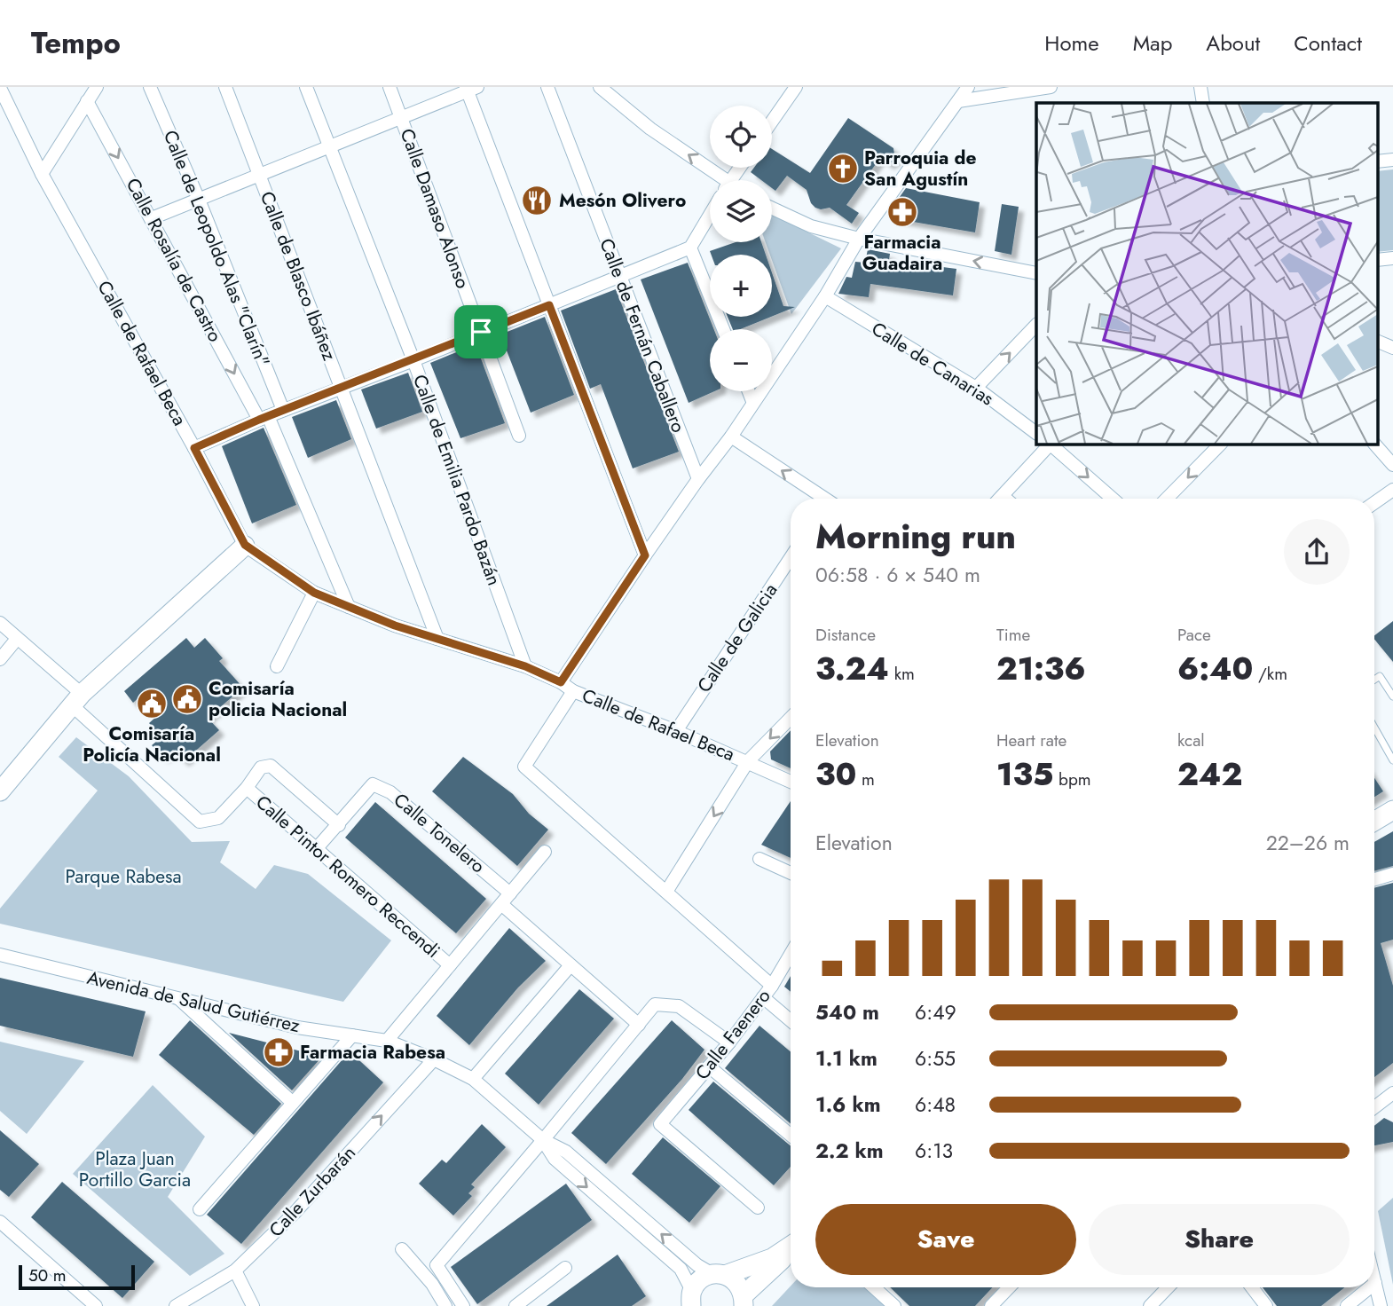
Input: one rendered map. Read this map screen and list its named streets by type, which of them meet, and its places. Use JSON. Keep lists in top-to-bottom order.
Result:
{
  "streets": {
    "street": [
      "Calle Damaso Alonso",
      "Calle de Leopoldo Alas \"Clarín\"",
      "Calle Rosalía de Castro",
      "Calle de Blasco Ibáñez",
      "Calle de Fernán Caballero",
      "Calle de Rafael Beca",
      "Calle de Canarias",
      "Calle de Emilia Pardo Bazán",
      "Calle de Galicia",
      "Calle Tonelero",
      "Calle Pintor Romero Reccendi",
      "Avenida de Salud Gutiérrez",
      "Calle Faenero",
      "Calle Zurbarán"
    ]
  },
  "crossings": [
    ["Calle de Blasco Ibáñez", "Calle de Rafael Beca"],
    ["Calle de Rafael Beca", "Calle de Emilia Pardo Bazán"],
    ["Calle de Rafael Beca", "Calle de Galicia"],
    ["Calle Tonelero", "Calle Pintor Romero Reccendi"],
    ["Avenida de Salud Gutiérrez", "Calle Zurbarán"]
  ],
  "one_way": ["Calle Rosalía de Castro"],
  "parks": ["Parque Rabesa", "Plaza Juan Portillo Garcia"],
  "places": {
    "church": ["Parroquia de San Agustín"],
    "restaurant": ["Mesón Olivero"],
    "pharmacy": ["Farmacia Guadaira", "Farmacia Rabesa"],
    "public building": ["Comisaría policia Nacional", "Comisaría Policía Nacional"]
  },
  "scale_bar": "50 m",
  "page": {
    "header": "Tempo",
    "nav": [
      "Home",
      "Map",
      "About",
      "Contact"
    ],
    "map_buttons": ["+", "−"],
    "heading": ["Morning run", "06:58 · 6 × 540 m"],
    "stats": [
      ["Distance", "3.24 km"],
      ["Time", "21:36"],
      ["Pace", "6:40 /km"],
      ["Elevation", "30 m"],
      ["Heart rate", "135 bpm"],
      ["kcal", "242"]
    ],
    "chart": ["Elevation", "22–26 m"],
    "list": [
      {
        "name": "540 m",
        "note": "6:49"
      },
      {
        "name": "1.1 km",
        "note": "6:55"
      },
      {
        "name": "1.6 km",
        "note": "6:48"
      },
      {
        "name": "2.2 km",
        "note": "6:13"
      }
    ],
    "buttons": ["Save", "Share"],
    "scale": "50 m"
  }
}
